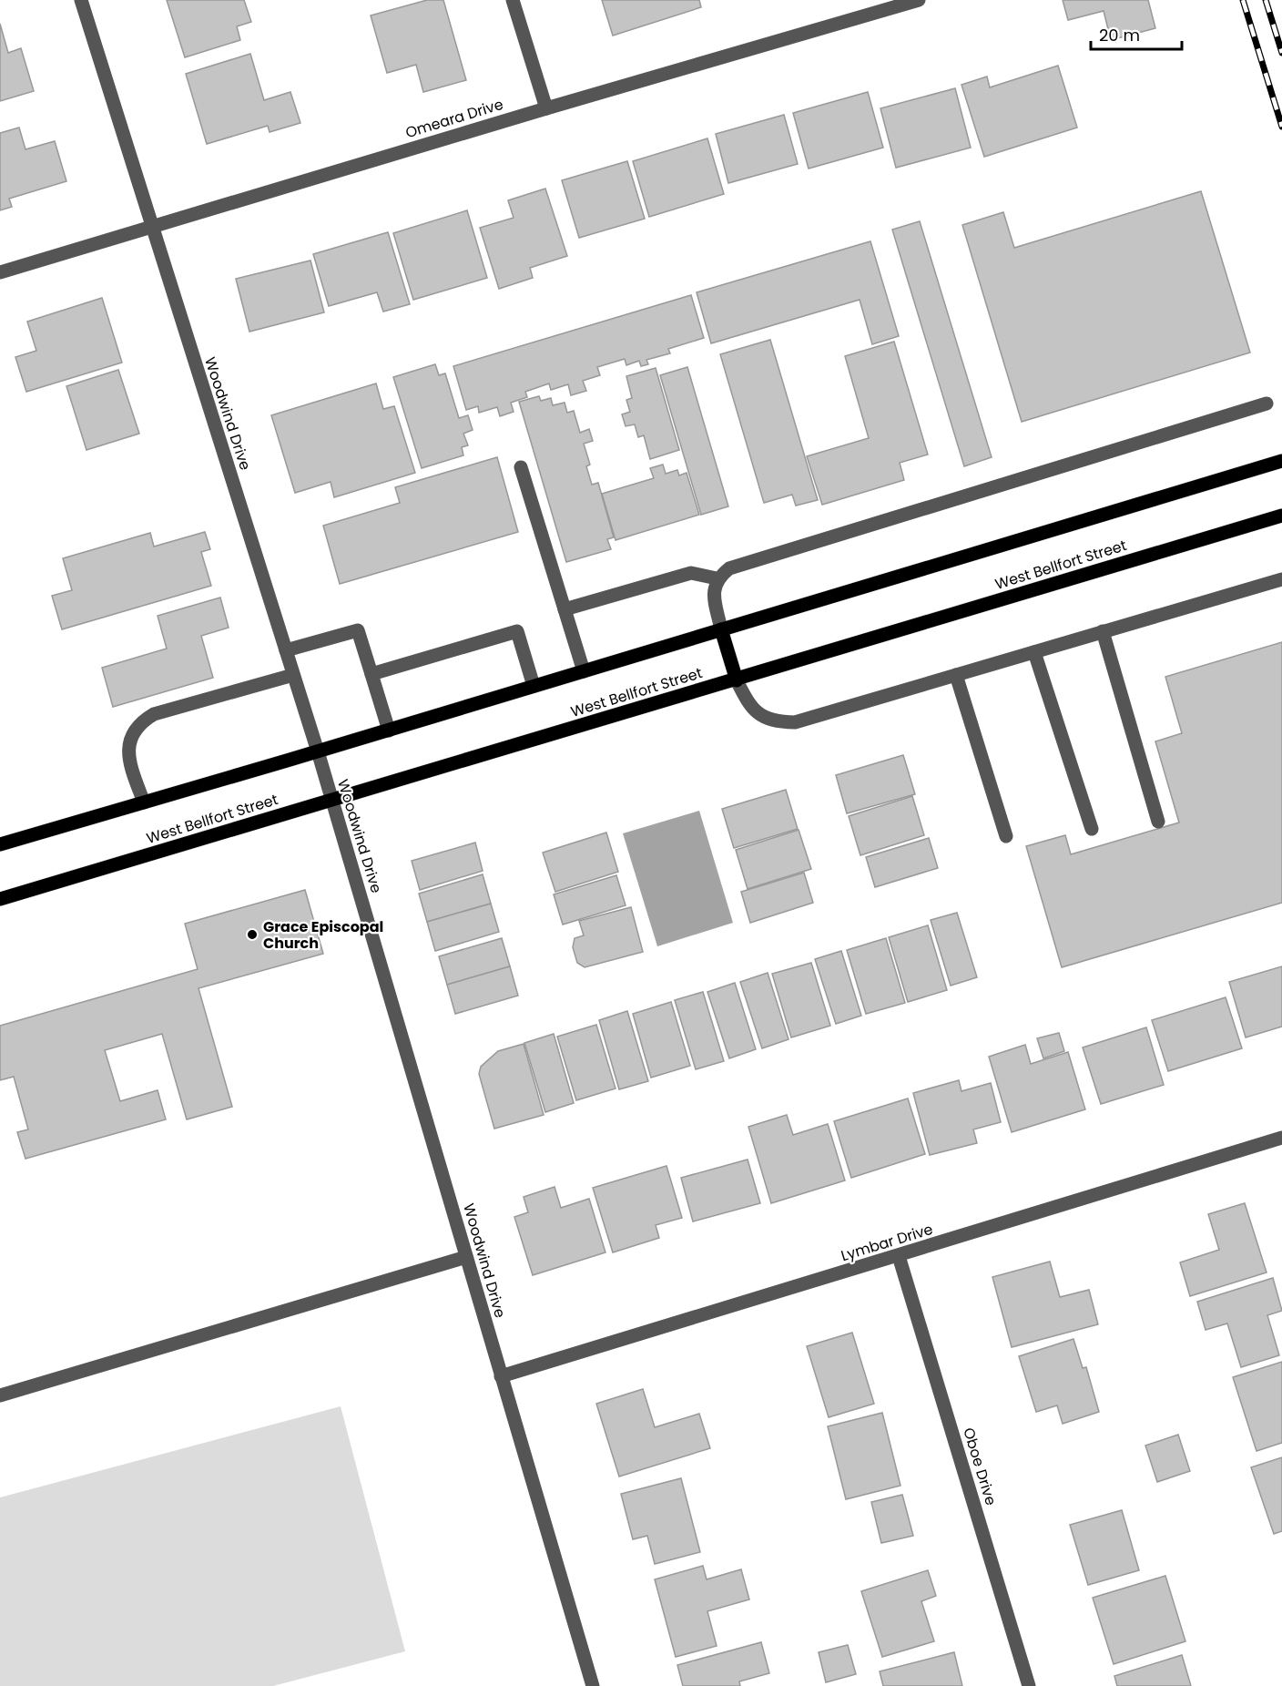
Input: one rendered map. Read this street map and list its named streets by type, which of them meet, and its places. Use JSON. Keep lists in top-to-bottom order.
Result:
{
  "streets": {
    "main road": ["West Bellfort Street"],
    "street": [
      "Omeara Drive",
      "Woodwind Drive",
      "Lymbar Drive",
      "Oboe Drive"
    ]
  },
  "crossings": [
    ["Omeara Drive", "Woodwind Drive"],
    ["Woodwind Drive", "West Bellfort Street"],
    ["Woodwind Drive", "Lymbar Drive"],
    ["Lymbar Drive", "Oboe Drive"]
  ],
  "places": ["Grace Episcopal Church"],
  "scale_bar": "20 m"
}
